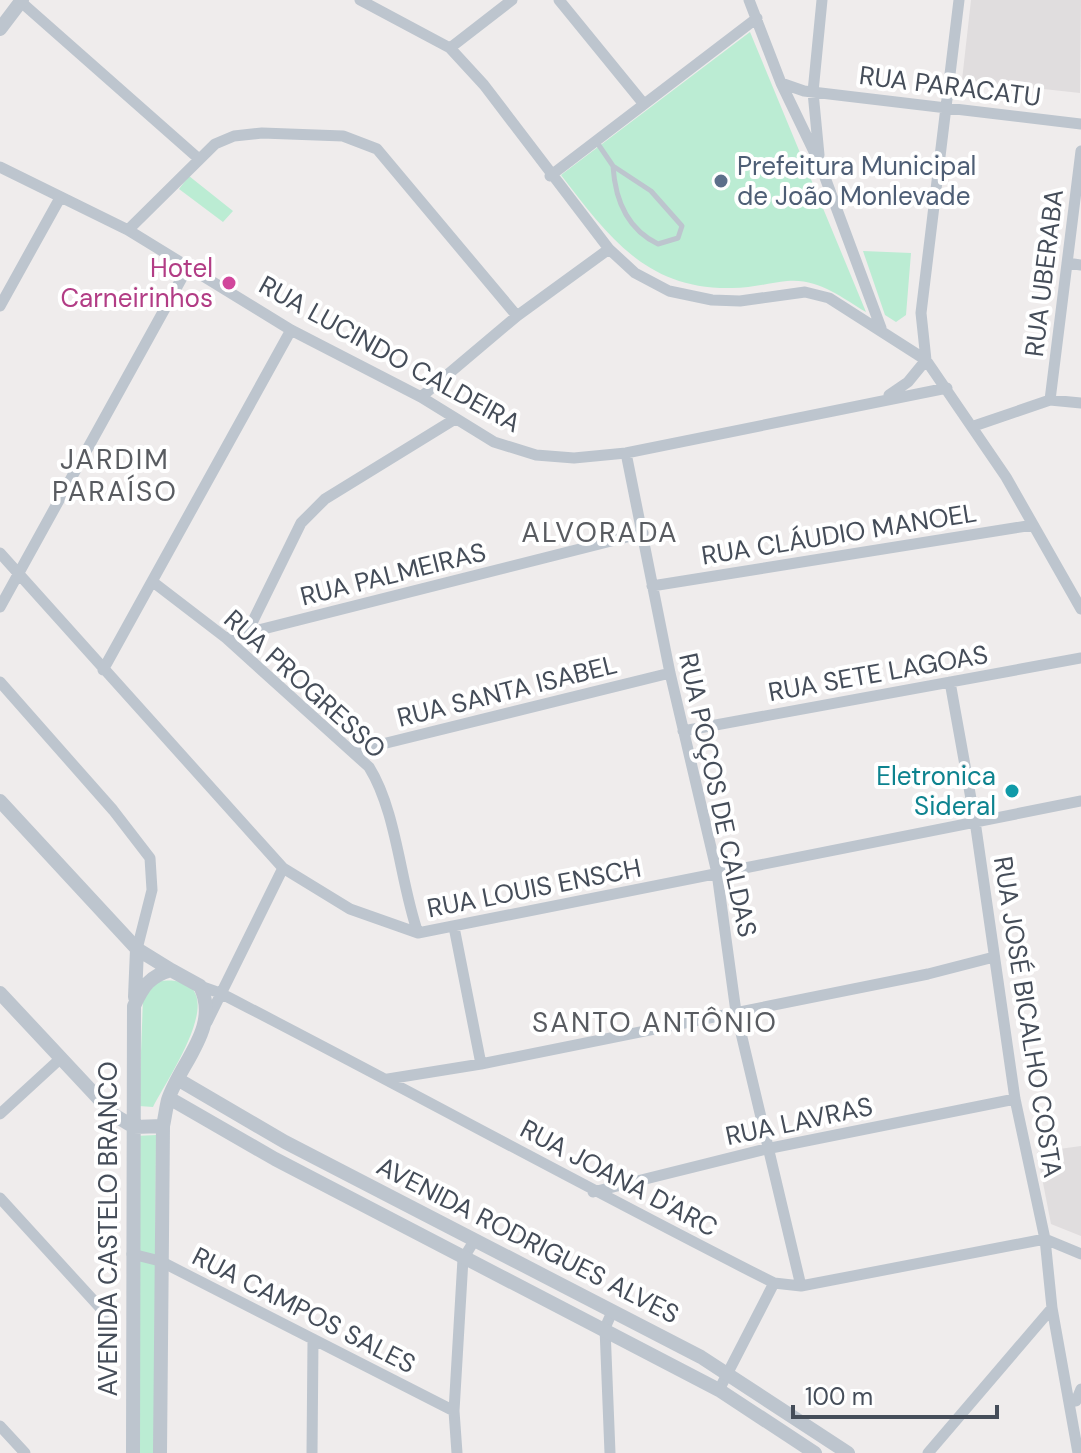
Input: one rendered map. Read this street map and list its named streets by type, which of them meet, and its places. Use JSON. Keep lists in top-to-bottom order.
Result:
{
  "streets": {
    "street": [
      "RUA PARACATU",
      "RUA UBERABA",
      "RUA LUCINDO CALDEIRA",
      "RUA CLÁUDIO MANOEL",
      "RUA PALMEIRAS",
      "RUA SETE LAGOAS",
      "RUA PROGRESSO",
      "RUA SANTA ISABEL",
      "RUA POÇOS DE CALDAS",
      "RUA LOUIS ENSCH",
      "RUA JOSÉ BICALHO COSTA",
      "RUA LAVRAS",
      "RUA JOANA D'ARC",
      "AVENIDA CASTELO BRANCO",
      "AVENIDA RODRIGUES ALVES",
      "RUA CAMPOS SALES"
    ]
  },
  "crossings": [
    ["RUA LUCINDO CALDEIRA", "RUA POÇOS DE CALDAS"],
    ["RUA CLÁUDIO MANOEL", "RUA POÇOS DE CALDAS"],
    ["RUA PALMEIRAS", "RUA PROGRESSO"],
    ["RUA PALMEIRAS", "RUA POÇOS DE CALDAS"],
    ["RUA SETE LAGOAS", "RUA POÇOS DE CALDAS"],
    ["RUA SETE LAGOAS", "RUA JOSÉ BICALHO COSTA"],
    ["RUA PROGRESSO", "RUA SANTA ISABEL"],
    ["RUA PROGRESSO", "RUA LOUIS ENSCH"],
    ["RUA SANTA ISABEL", "RUA POÇOS DE CALDAS"],
    ["RUA POÇOS DE CALDAS", "RUA LOUIS ENSCH"],
    ["RUA POÇOS DE CALDAS", "RUA LAVRAS"],
    ["RUA POÇOS DE CALDAS", "RUA JOANA D'ARC"],
    ["RUA LOUIS ENSCH", "RUA JOSÉ BICALHO COSTA"],
    ["RUA LOUIS ENSCH", "AVENIDA CASTELO BRANCO"],
    ["RUA JOSÉ BICALHO COSTA", "RUA LAVRAS"],
    ["RUA JOSÉ BICALHO COSTA", "RUA JOANA D'ARC"],
    ["RUA LAVRAS", "RUA JOANA D'ARC"],
    ["RUA JOANA D'ARC", "AVENIDA CASTELO BRANCO"],
    ["AVENIDA CASTELO BRANCO", "AVENIDA RODRIGUES ALVES"],
    ["AVENIDA CASTELO BRANCO", "RUA CAMPOS SALES"]
  ],
  "districts": ["JARDIM PARAÍSO", "ALVORADA", "SANTO ANTÔNIO"],
  "places": ["Prefeitura Municipal de João Monlevade", "Hotel Carneirinhos", "Eletronica Sideral"],
  "scale_bar": "100 m"
}
